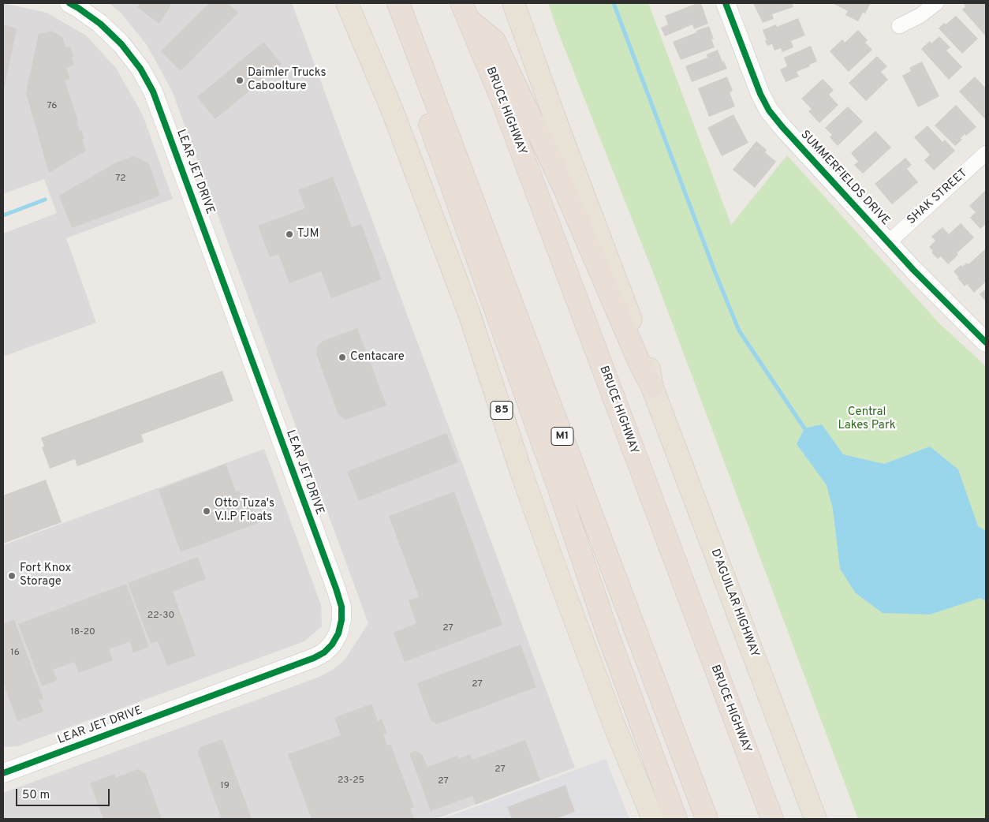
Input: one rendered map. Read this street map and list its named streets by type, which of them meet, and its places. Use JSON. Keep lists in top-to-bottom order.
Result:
{
  "streets": {
    "highway": [
      "BRUCE HIGHWAY",
      "85",
      "M1",
      "D'AGUILAR HIGHWAY"
    ],
    "street": ["LEAR JET DRIVE", "SUMMERFIELDS DRIVE", "SHAK STREET"]
  },
  "crossings": [
    ["SUMMERFIELDS DRIVE", "SHAK STREET"]
  ],
  "parks": ["Central Lakes Park"],
  "places": [
    "Daimler Trucks Caboolture",
    "TJM",
    "Centacare",
    "Otto Tuza's V.I.P Floats",
    "Fort Knox Storage"
  ],
  "house_numbers": [
    "76",
    "72",
    "22-30",
    "27",
    "18-20",
    "16",
    "27",
    "27",
    "23-25",
    "27",
    "19"
  ],
  "scale_bar": "50 m"
}
